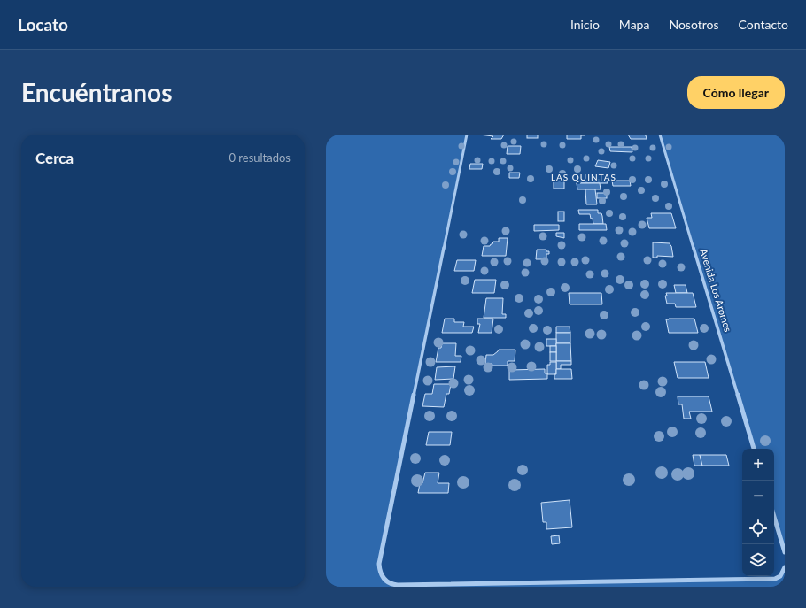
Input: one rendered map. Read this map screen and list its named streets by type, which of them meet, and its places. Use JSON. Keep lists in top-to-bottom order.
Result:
{
  "streets": {
    "street": ["Avenida Los Aromos"]
  },
  "districts": ["LAS QUINTAS"],
  "page": {
    "header": "Locato",
    "nav": [
      "Inicio",
      "Mapa",
      "Nosotros",
      "Contacto"
    ],
    "buttons": "Cómo llegar",
    "title": "Encuéntranos",
    "heading": ["Cerca", "0 resultados"],
    "map_buttons": ["+", "−"]
  }
}
